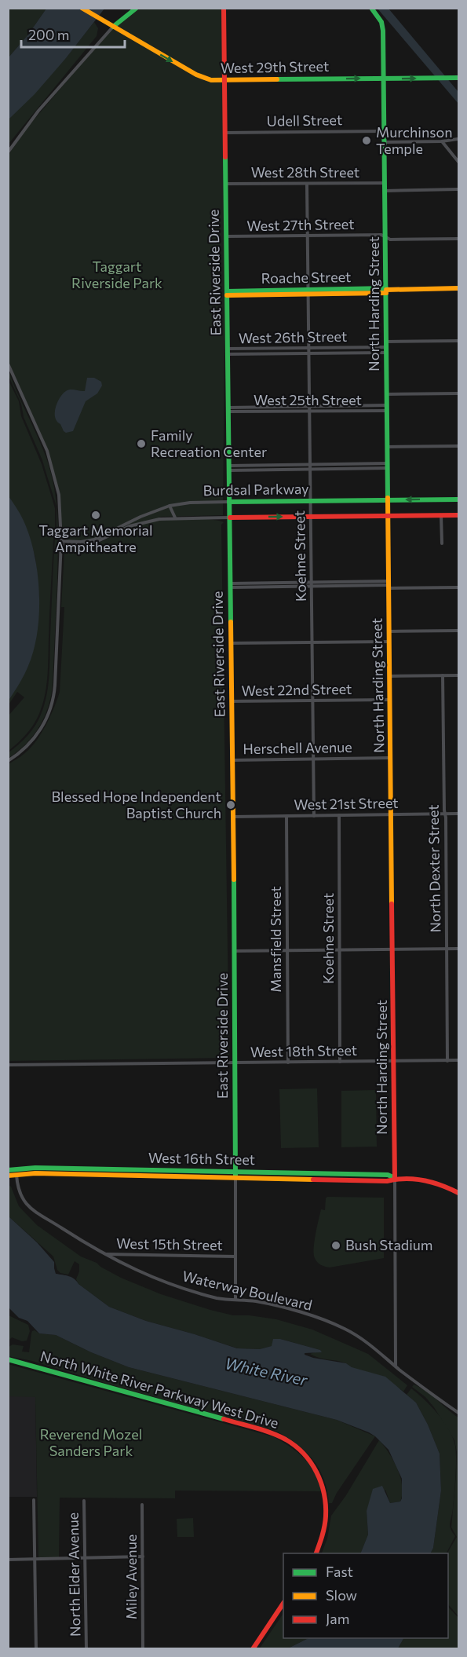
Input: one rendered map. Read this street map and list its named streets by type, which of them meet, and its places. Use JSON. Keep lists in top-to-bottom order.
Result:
{
  "streets": {
    "main road": [
      "West 29th Street",
      "East Riverside Drive",
      "Roache Street",
      "North Harding Street",
      "Burdsal Parkway",
      "West 16th Street",
      "North White River Parkway West Drive"
    ],
    "street": [
      "Udell Street",
      "West 28th Street",
      "West 27th Street",
      "West 26th Street",
      "West 25th Street",
      "Koehne Street",
      "West 22nd Street",
      "Herschell Avenue",
      "West 21st Street",
      "North Dexter Street",
      "Mansfield Street",
      "West 18th Street",
      "West 15th Street",
      "Waterway Boulevard",
      "North Elder Avenue",
      "Miley Avenue"
    ]
  },
  "crossings": [
    ["West 29th Street", "East Riverside Drive"],
    ["West 29th Street", "North Harding Street"],
    ["Udell Street", "East Riverside Drive"],
    ["Udell Street", "North Harding Street"],
    ["West 28th Street", "East Riverside Drive"],
    ["West 28th Street", "North Harding Street"],
    ["West 28th Street", "Koehne Street"],
    ["West 27th Street", "East Riverside Drive"],
    ["West 27th Street", "North Harding Street"],
    ["West 27th Street", "Koehne Street"],
    ["East Riverside Drive", "Roache Street"],
    ["East Riverside Drive", "West 26th Street"],
    ["East Riverside Drive", "West 25th Street"],
    ["East Riverside Drive", "Burdsal Parkway"],
    ["East Riverside Drive", "West 22nd Street"],
    ["East Riverside Drive", "Herschell Avenue"],
    ["East Riverside Drive", "West 21st Street"],
    ["East Riverside Drive", "West 18th Street"],
    ["East Riverside Drive", "West 16th Street"],
    ["East Riverside Drive", "West 15th Street"],
    ["East Riverside Drive", "Waterway Boulevard"],
    ["Roache Street", "North Harding Street"],
    ["Roache Street", "Koehne Street"],
    ["North Harding Street", "West 26th Street"],
    ["North Harding Street", "West 25th Street"],
    ["North Harding Street", "Burdsal Parkway"],
    ["North Harding Street", "West 22nd Street"],
    ["North Harding Street", "Herschell Avenue"],
    ["North Harding Street", "West 21st Street"],
    ["North Harding Street", "West 18th Street"],
    ["North Harding Street", "West 16th Street"],
    ["North Harding Street", "Waterway Boulevard"],
    ["West 26th Street", "Koehne Street"],
    ["West 25th Street", "Koehne Street"],
    ["Burdsal Parkway", "Koehne Street"],
    ["Koehne Street", "West 22nd Street"],
    ["Koehne Street", "Herschell Avenue"],
    ["Koehne Street", "West 21st Street"],
    ["Koehne Street", "West 18th Street"],
    ["West 21st Street", "North Dexter Street"],
    ["West 21st Street", "Mansfield Street"],
    ["North Dexter Street", "West 18th Street"],
    ["Mansfield Street", "West 18th Street"],
    ["West 16th Street", "Waterway Boulevard"],
    ["West 15th Street", "Waterway Boulevard"]
  ],
  "one_way": ["West 29th Street"],
  "water": ["White River"],
  "parks": ["Taggart Riverside Park", "Reverend Mozel Sanders Park"],
  "places": [
    "Murchinson Temple",
    "Family Recreation Center",
    "Taggart Memorial Ampitheatre",
    "Blessed Hope Independent Baptist Church",
    "Bush Stadium"
  ],
  "legend": ["Fast", "Slow", "Jam"],
  "scale_bar": "200 m"
}
